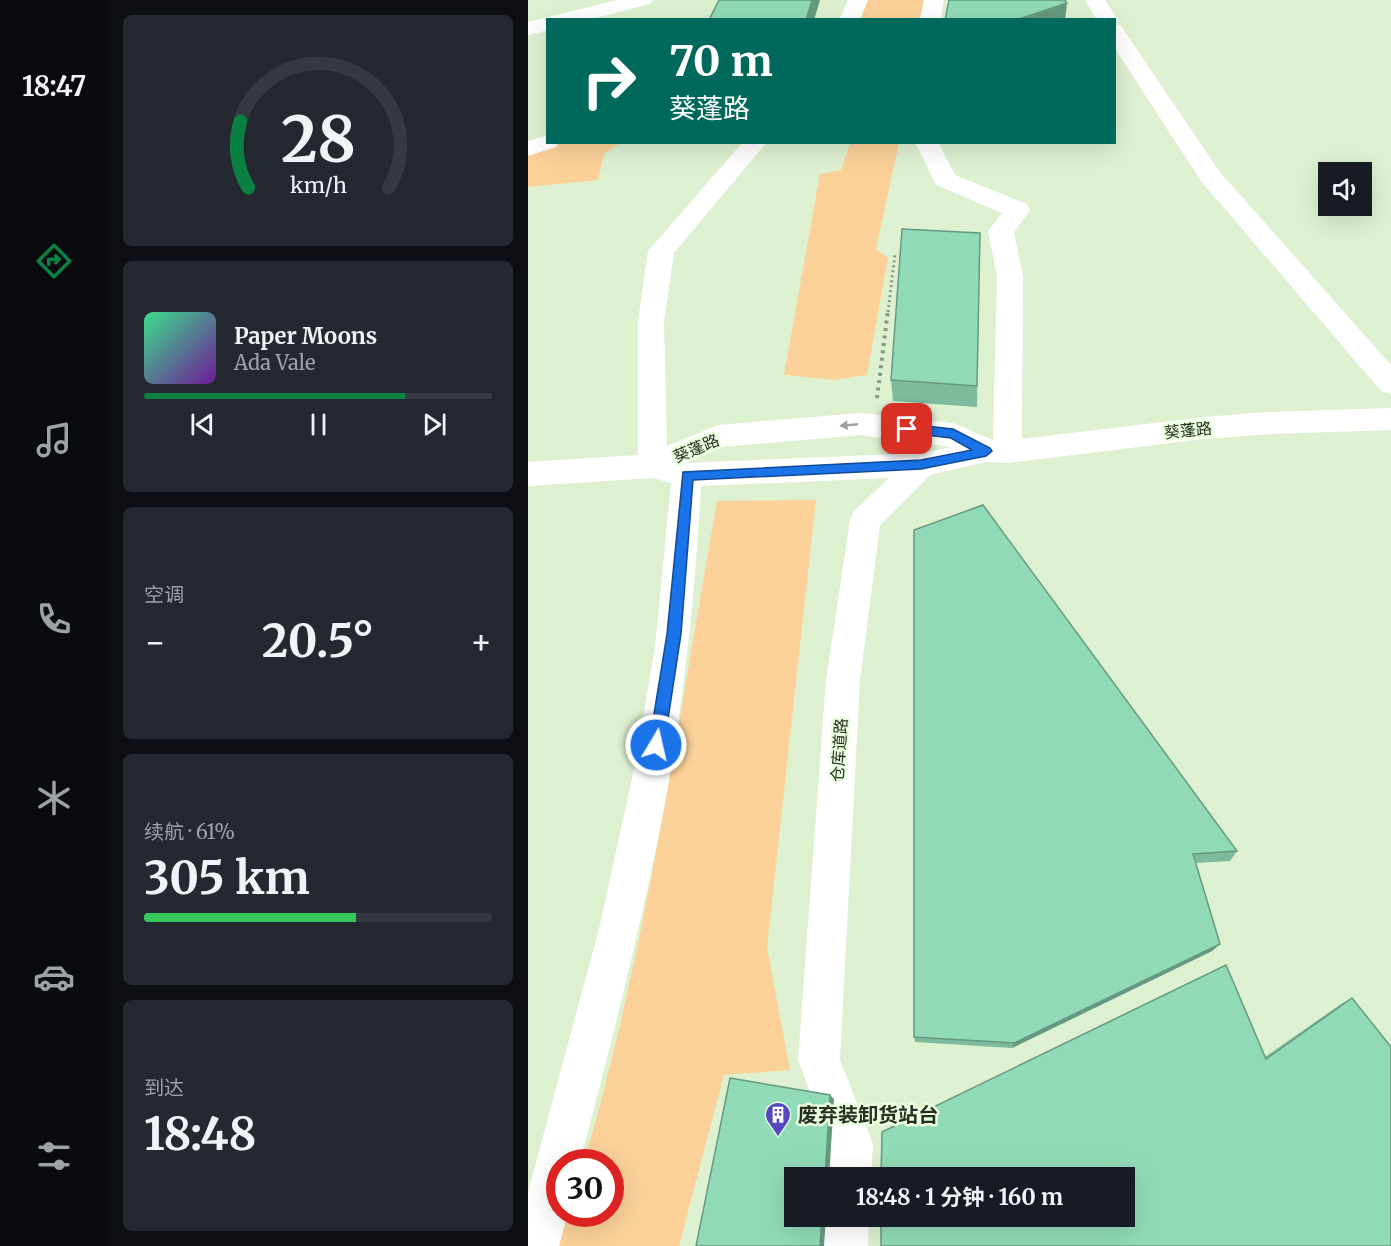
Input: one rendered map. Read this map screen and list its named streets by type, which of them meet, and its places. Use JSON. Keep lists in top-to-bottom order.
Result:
{
  "streets": {
    "street": ["葵蓬路", "仓库道路"]
  },
  "crossings": [
    ["葵蓬路", "仓库道路"]
  ],
  "places": {
    "building": ["废弃装卸货站台"]
  },
  "page": {
    "tabs": "18:47",
    "turn": ["70 m", "葵蓬路"],
    "song": ["Paper Moons", "Ada Vale"],
    "tile": [
      "空调",
      ["续航 · 61%", "305 km"],
      ["到达", "18:48"]
    ],
    "heat": ["−", "20.5°", "+"],
    "limit": "30",
    "trip": "18:48 · 1 分钟 · 160 m",
    "gauge": ["28", "km/h"]
  }
}
